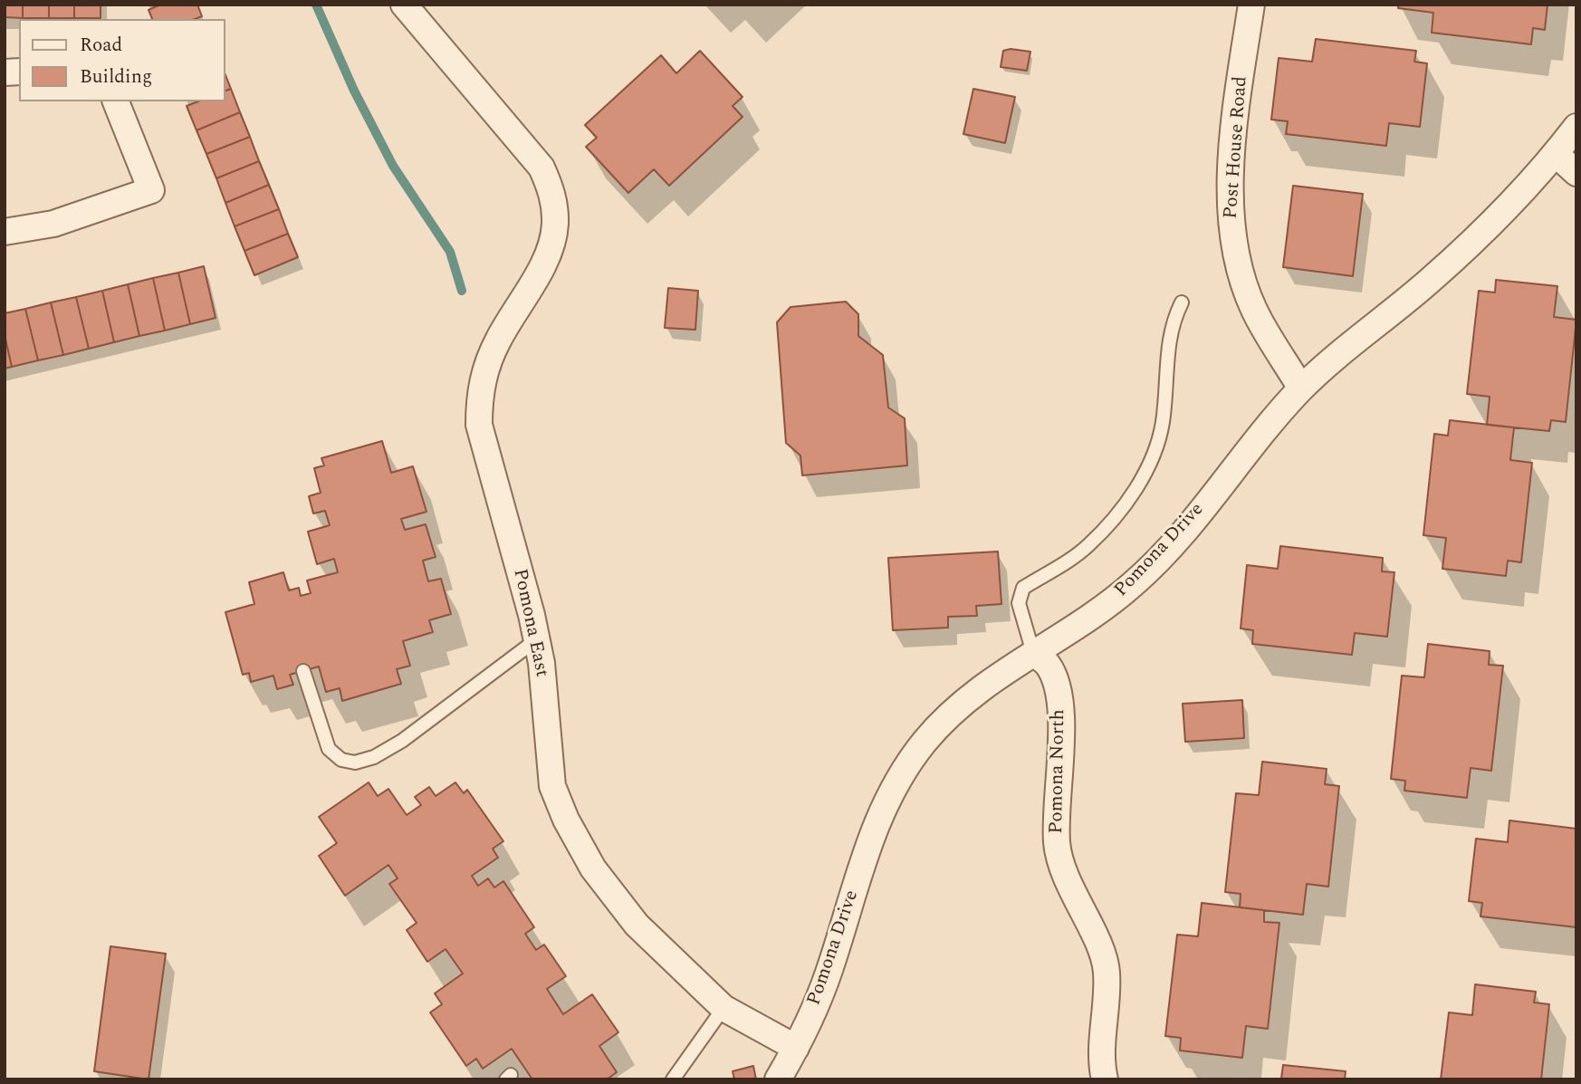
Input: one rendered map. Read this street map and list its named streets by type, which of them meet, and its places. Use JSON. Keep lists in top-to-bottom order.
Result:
{
  "streets": {
    "street": [
      "Post House Road",
      "Pomona Drive",
      "Pomona East",
      "Pomona North"
    ]
  },
  "crossings": [
    ["Post House Road", "Pomona Drive"],
    ["Pomona Drive", "Pomona East"],
    ["Pomona Drive", "Pomona North"]
  ],
  "legend": ["Road", "Building"]
}
